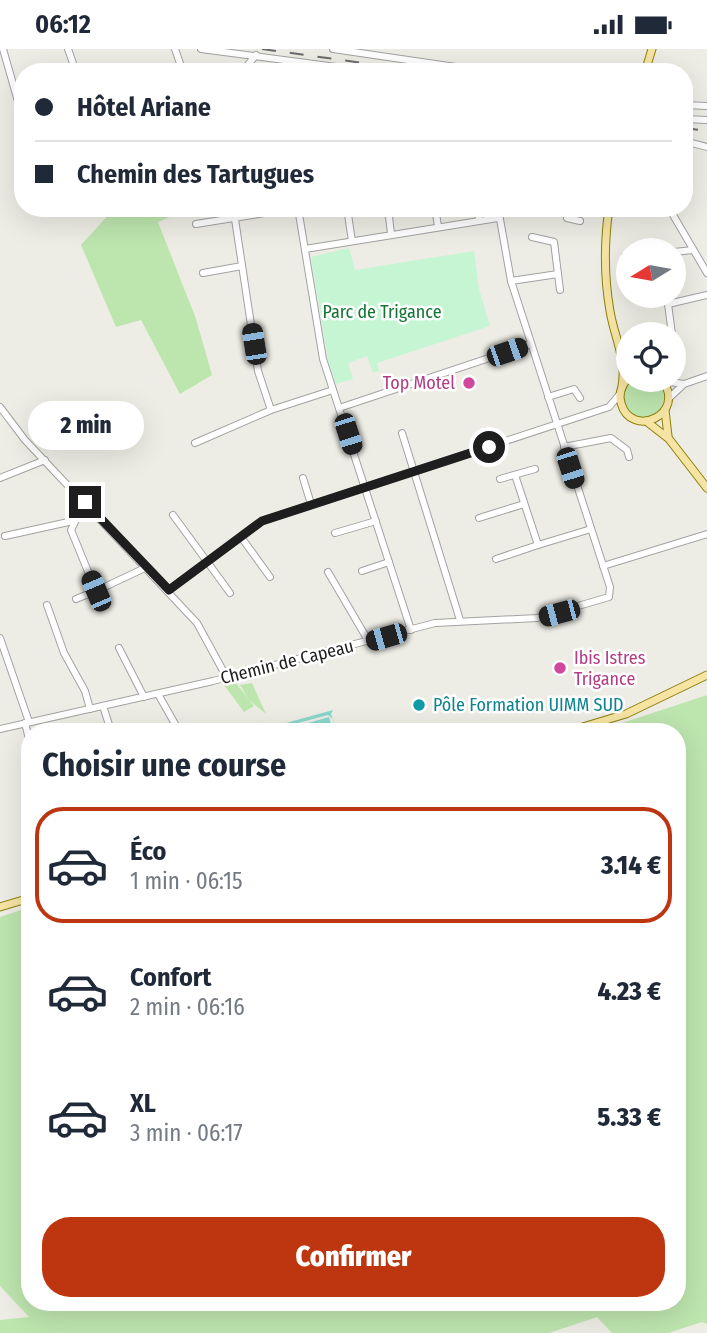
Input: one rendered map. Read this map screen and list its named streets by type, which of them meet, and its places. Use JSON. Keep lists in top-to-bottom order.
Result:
{
  "streets": {
    "street": ["Chemin de Capeau"]
  },
  "parks": ["Parc de Trigance"],
  "places": ["Top Motel", "Ibis Istres Trigance", "Pôle Formation UIMM SUD"],
  "north": "left",
  "page": {
    "status": "06:12",
    "banner": ["Hôtel Ariane", "Chemin des Tartugues"],
    "bubble": "2 min",
    "heading": "Choisir une course",
    "list": [
      {
        "name": "Éco",
        "note": "1 min · 06:15",
        "value": "3.14 €"
      },
      {
        "name": "Confort",
        "note": "2 min · 06:16",
        "value": "4.23 €"
      },
      {
        "name": "XL",
        "note": "3 min · 06:17",
        "value": "5.33 €"
      }
    ],
    "buttons": "Confirmer"
  }
}
